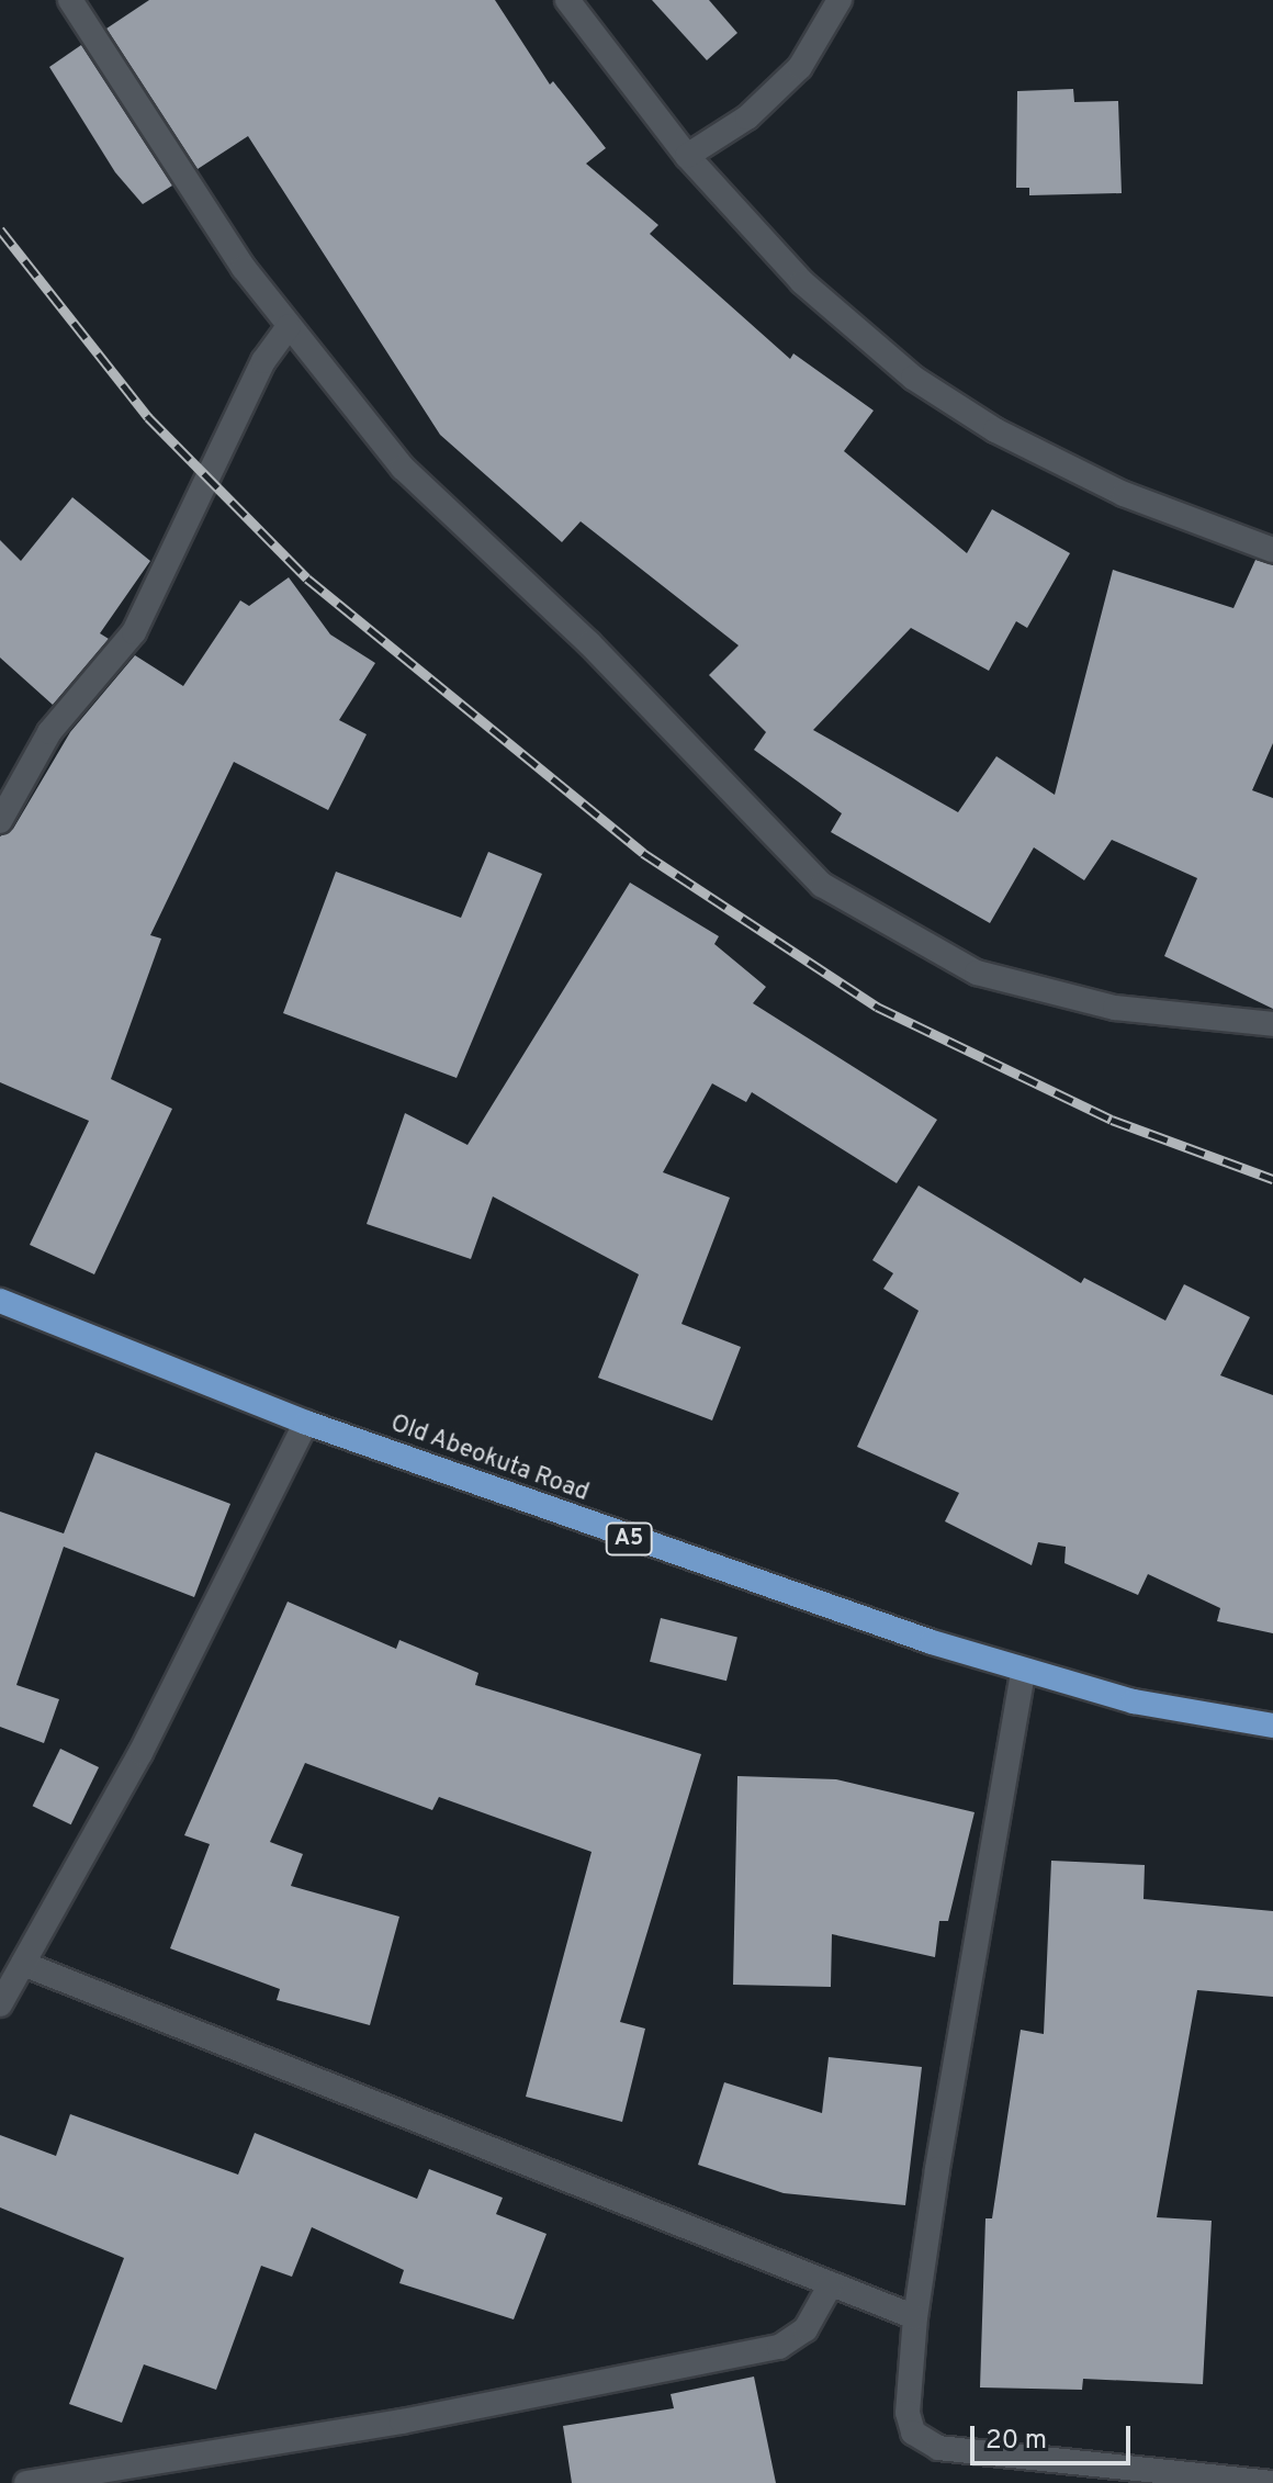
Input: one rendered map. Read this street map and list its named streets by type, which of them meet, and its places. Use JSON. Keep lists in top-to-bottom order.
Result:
{
  "streets": {
    "highway": ["Old Abeokuta Road", "A5"]
  },
  "scale_bar": "20 m"
}
